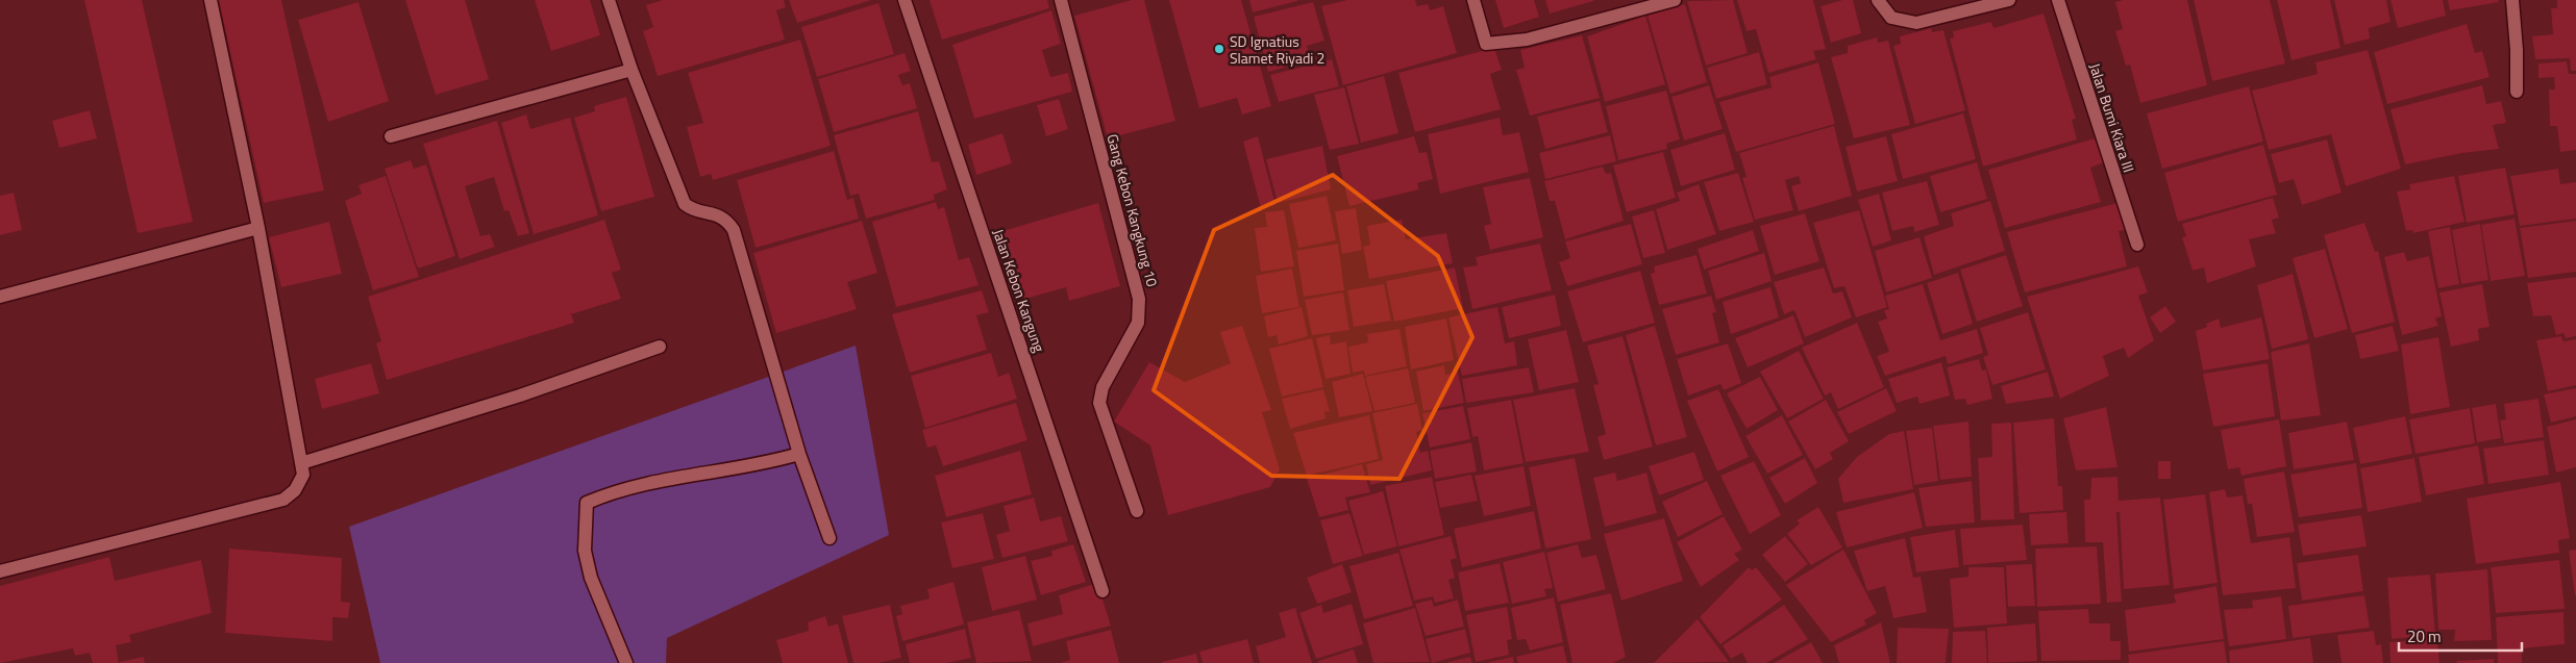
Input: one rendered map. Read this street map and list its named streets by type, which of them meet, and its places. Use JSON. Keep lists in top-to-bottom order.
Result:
{
  "streets": {
    "street": ["Jalan Bumi Kiara III", "Gang Kebon Kangkung 10", "Jalan Kebon Kangung"]
  },
  "places": ["SD Ignatius Slamet Riyadi 2"],
  "scale_bar": "20 m"
}
